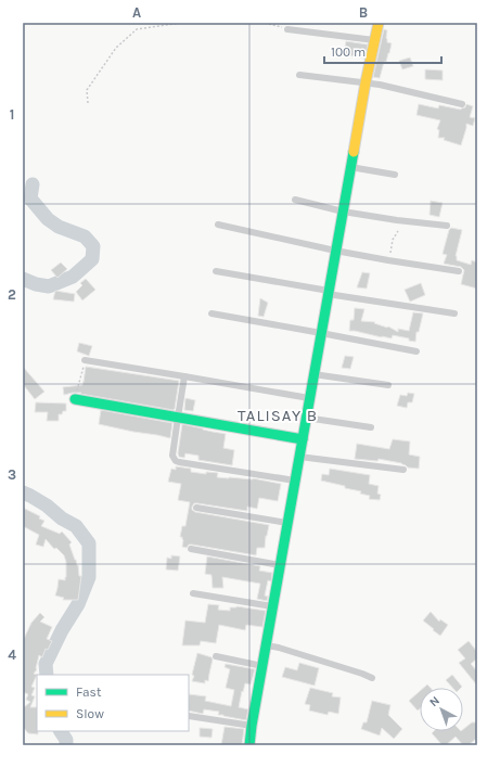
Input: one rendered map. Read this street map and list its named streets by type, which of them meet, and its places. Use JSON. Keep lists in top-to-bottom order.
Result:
{
  "districts": ["TALISAY B"],
  "legend": ["Fast", "Slow"],
  "scale_bar": "100 m",
  "north": "top left",
  "grid": {
    "columns": ["A", "B"],
    "rows": [
      "1",
      "2",
      "3",
      "4"
    ]
  }
}
